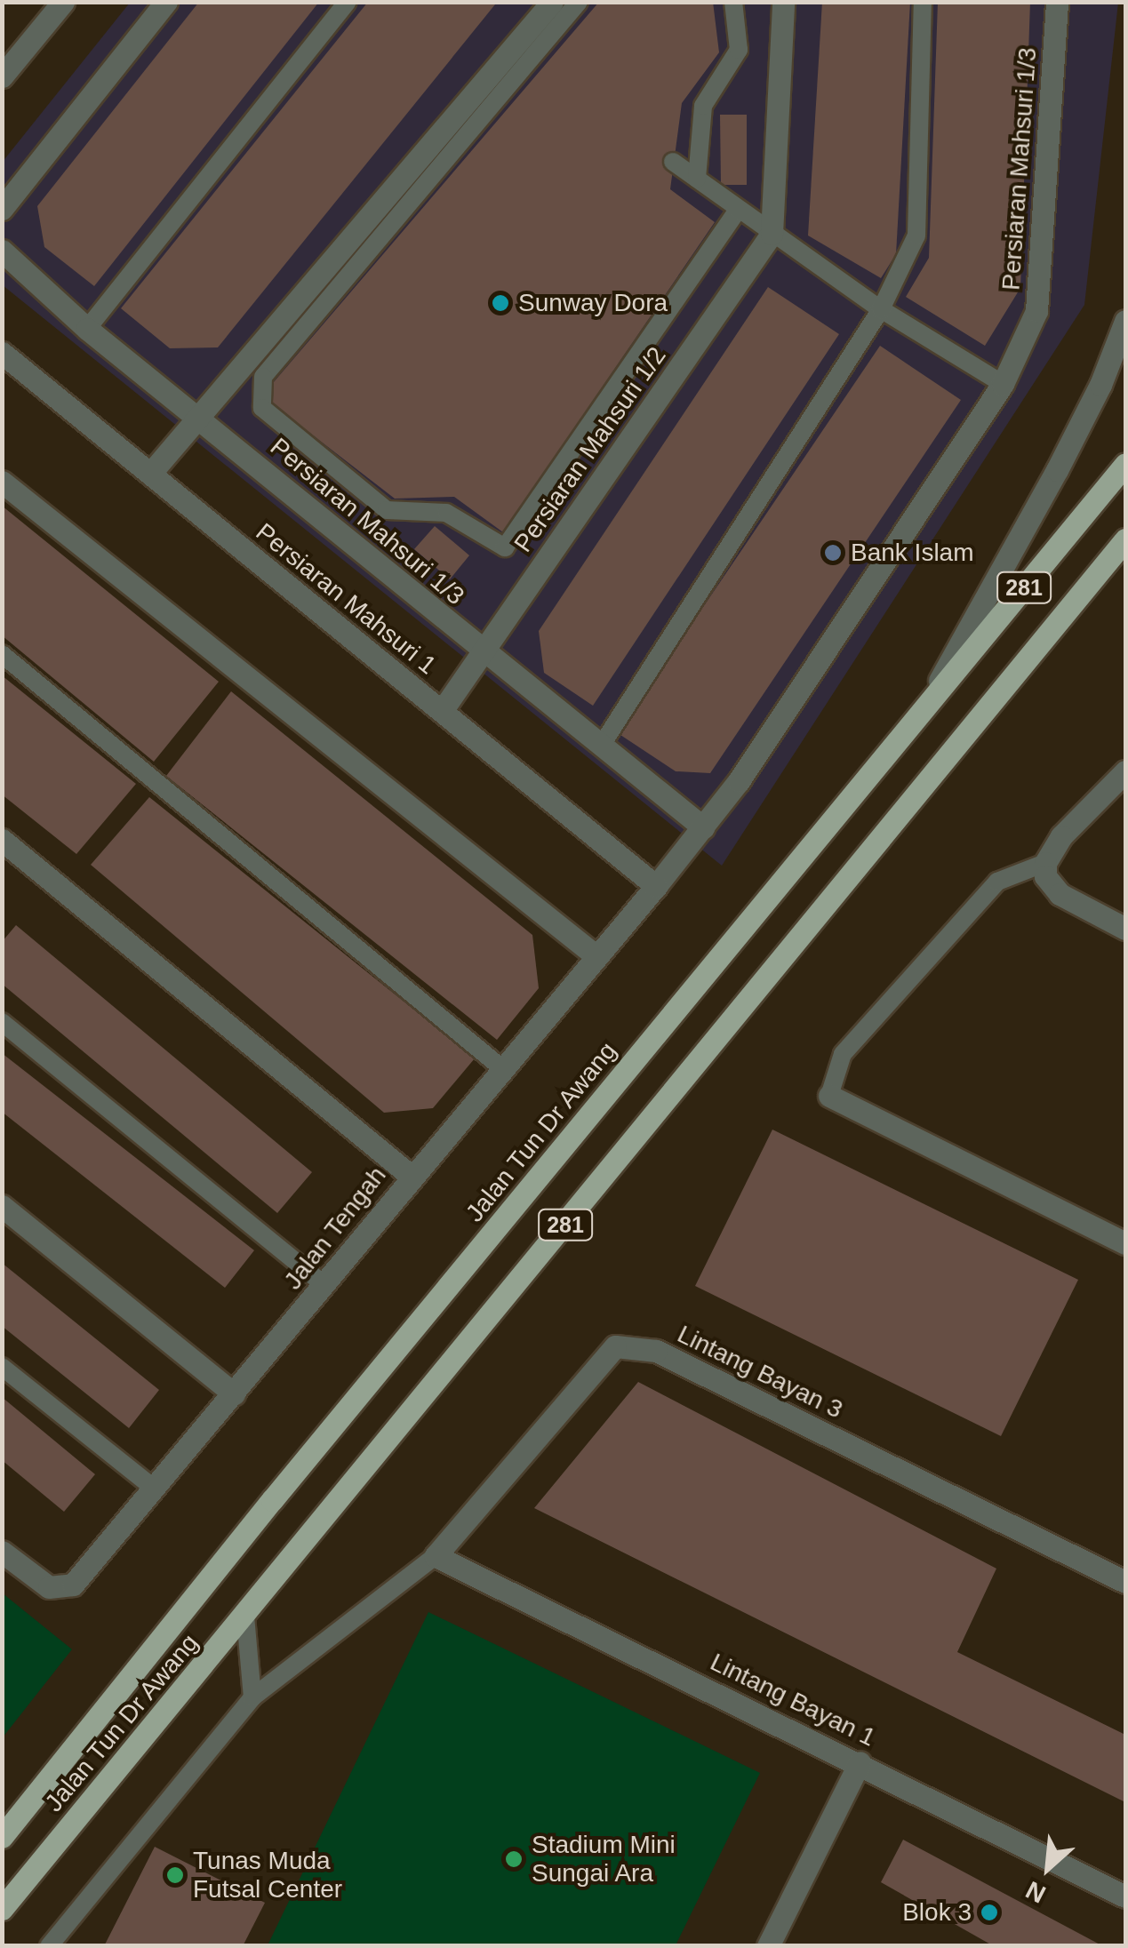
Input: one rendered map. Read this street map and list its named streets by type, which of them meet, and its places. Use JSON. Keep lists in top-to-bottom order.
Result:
{
  "streets": {
    "main road": ["281", "Jalan Tun Dr Awang"],
    "street": [
      "Persiaran Mahsuri 1/3",
      "Persiaran Mahsuri 1/2",
      "Persiaran Mahsuri 1",
      "Jalan Tengah",
      "Lintang Bayan 3",
      "Lintang Bayan 1"
    ]
  },
  "crossings": [
    ["Persiaran Mahsuri 1/3", "Persiaran Mahsuri 1/2"],
    ["Persiaran Mahsuri 1/3", "Persiaran Mahsuri 1"],
    ["Persiaran Mahsuri 1/3", "Jalan Tengah"],
    ["Persiaran Mahsuri 1/2", "Persiaran Mahsuri 1"],
    ["Persiaran Mahsuri 1", "Jalan Tengah"],
    ["Lintang Bayan 3", "Lintang Bayan 1"]
  ],
  "places": [
    "Sunway Dora",
    "Bank Islam",
    "Stadium Mini Sungai Ara",
    "Tunas Muda Futsal Center",
    "Blok 3"
  ],
  "north": "bottom left"
}
